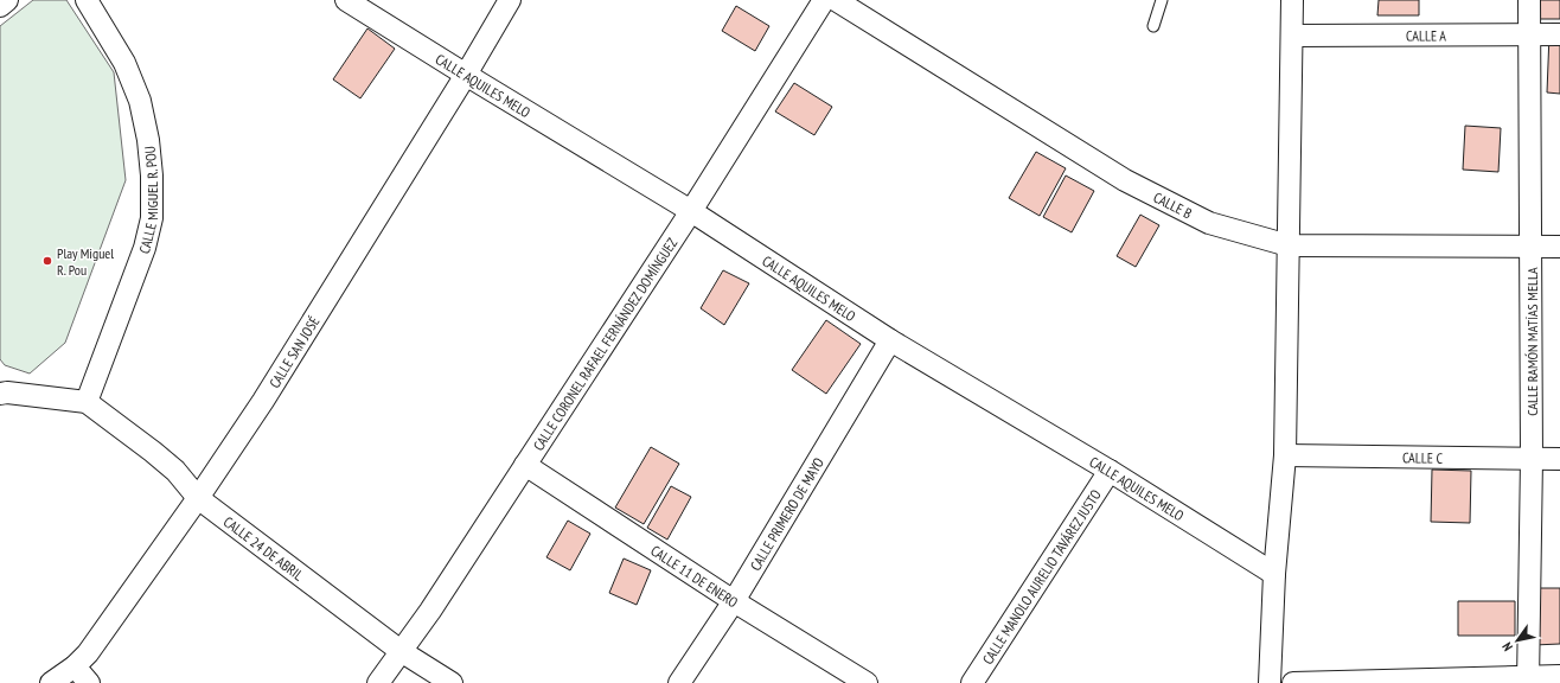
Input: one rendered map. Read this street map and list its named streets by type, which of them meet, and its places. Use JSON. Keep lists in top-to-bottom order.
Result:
{
  "streets": {
    "street": [
      "CALLE A",
      "CALLE AQUILES MELO",
      "CALLE MIGUEL R. POU",
      "CALLE B",
      "CALLE RAMÓN MATÍAS MELLA",
      "CALLE CORONEL RAFAEL FERNÁNDEZ DOMÍNGUEZ",
      "CALLE SAN JOSÉ",
      "CALLE C",
      "CALLE PRIMERO DE MAYO",
      "CALLE 24 DE ABRIL",
      "CALLE 11 DE ENERO",
      "CALLE MANOLO AURELIO TAVÁREZ JUSTO"
    ]
  },
  "crossings": [
    ["CALLE A", "CALLE RAMÓN MATÍAS MELLA"],
    ["CALLE AQUILES MELO", "CALLE CORONEL RAFAEL FERNÁNDEZ DOMÍNGUEZ"],
    ["CALLE AQUILES MELO", "CALLE SAN JOSÉ"],
    ["CALLE AQUILES MELO", "CALLE PRIMERO DE MAYO"],
    ["CALLE AQUILES MELO", "CALLE MANOLO AURELIO TAVÁREZ JUSTO"],
    ["CALLE MIGUEL R. POU", "CALLE 24 DE ABRIL"],
    ["CALLE B", "CALLE RAMÓN MATÍAS MELLA"],
    ["CALLE RAMÓN MATÍAS MELLA", "CALLE C"],
    ["CALLE CORONEL RAFAEL FERNÁNDEZ DOMÍNGUEZ", "CALLE 24 DE ABRIL"],
    ["CALLE CORONEL RAFAEL FERNÁNDEZ DOMÍNGUEZ", "CALLE 11 DE ENERO"],
    ["CALLE SAN JOSÉ", "CALLE 24 DE ABRIL"],
    ["CALLE PRIMERO DE MAYO", "CALLE 11 DE ENERO"]
  ],
  "places": ["Play Miguel R. Pou"],
  "north": "bottom left"
}
